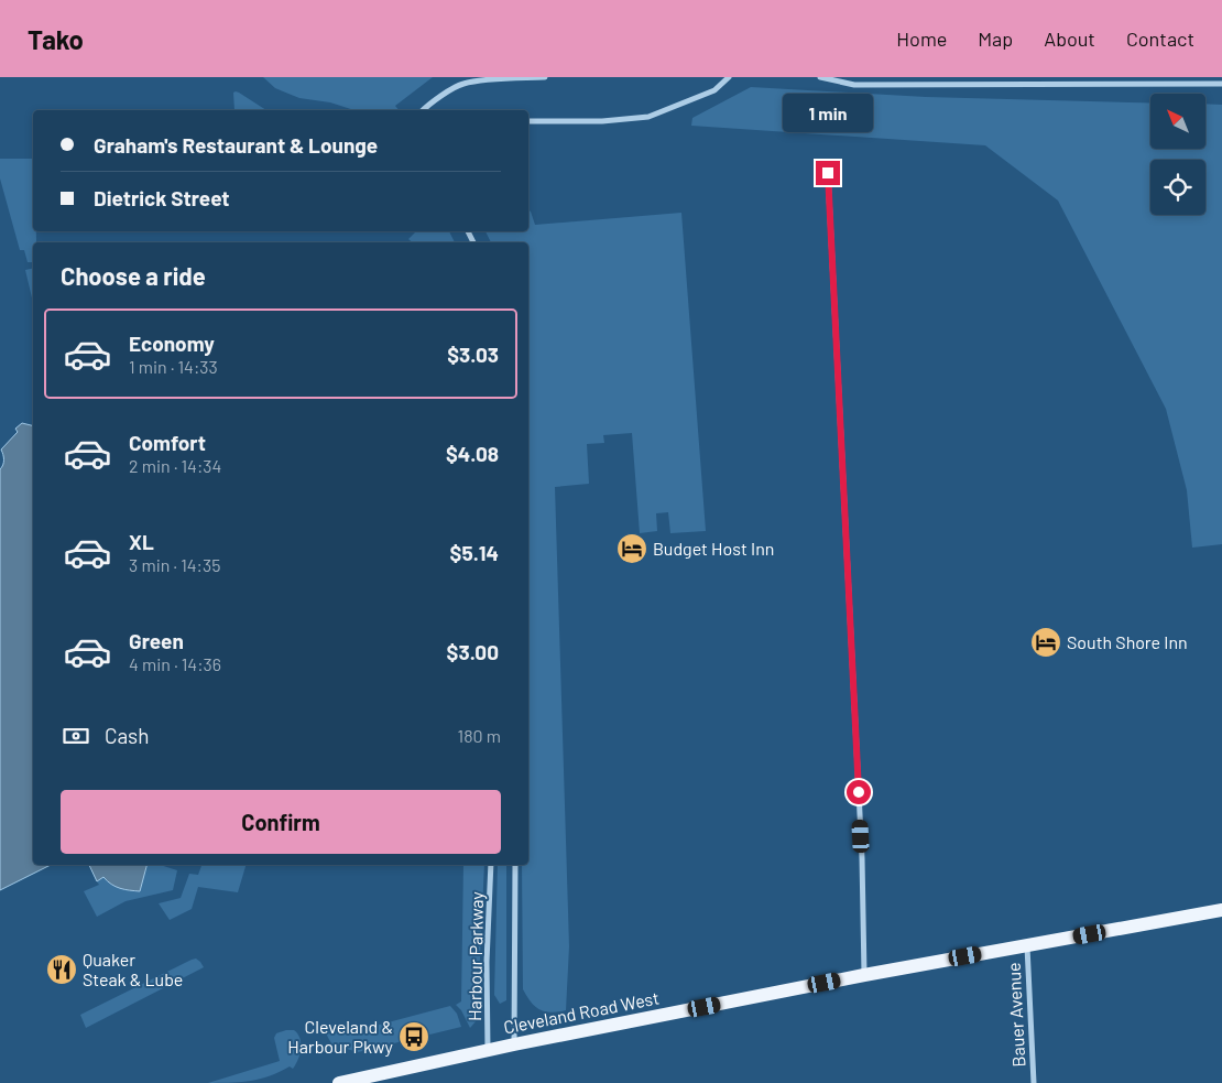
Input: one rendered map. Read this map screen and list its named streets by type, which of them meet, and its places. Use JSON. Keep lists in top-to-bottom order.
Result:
{
  "streets": {
    "main road": ["Cleveland Road West"],
    "street": ["Harbour Parkway", "Bauer Avenue"]
  },
  "crossings": [
    ["Harbour Parkway", "Cleveland Road West"],
    ["Cleveland Road West", "Bauer Avenue"]
  ],
  "places": {
    "hotel": ["Budget Host Inn", "South Shore Inn"],
    "restaurant": ["Quaker Steak & Lube"],
    "bus stop": ["Cleveland & Harbour Pkwy"]
  },
  "north": "top left",
  "page": {
    "header": "Tako",
    "nav": [
      "Home",
      "Map",
      "About",
      "Contact"
    ],
    "bubble": "1 min",
    "banner": ["Graham's Restaurant & Lounge", "Dietrick Street"],
    "heading": "Choose a ride",
    "list": [
      {
        "name": "Economy",
        "note": "1 min · 14:33",
        "value": "$3.03"
      },
      {
        "name": "Comfort",
        "note": "2 min · 14:34",
        "value": "$4.08"
      },
      {
        "name": "XL",
        "note": "3 min · 14:35",
        "value": "$5.14"
      },
      {
        "name": "Green",
        "note": "4 min · 14:36",
        "value": "$3.00"
      }
    ],
    "pay": ["Cash", "180 m"],
    "buttons": "Confirm"
  }
}
